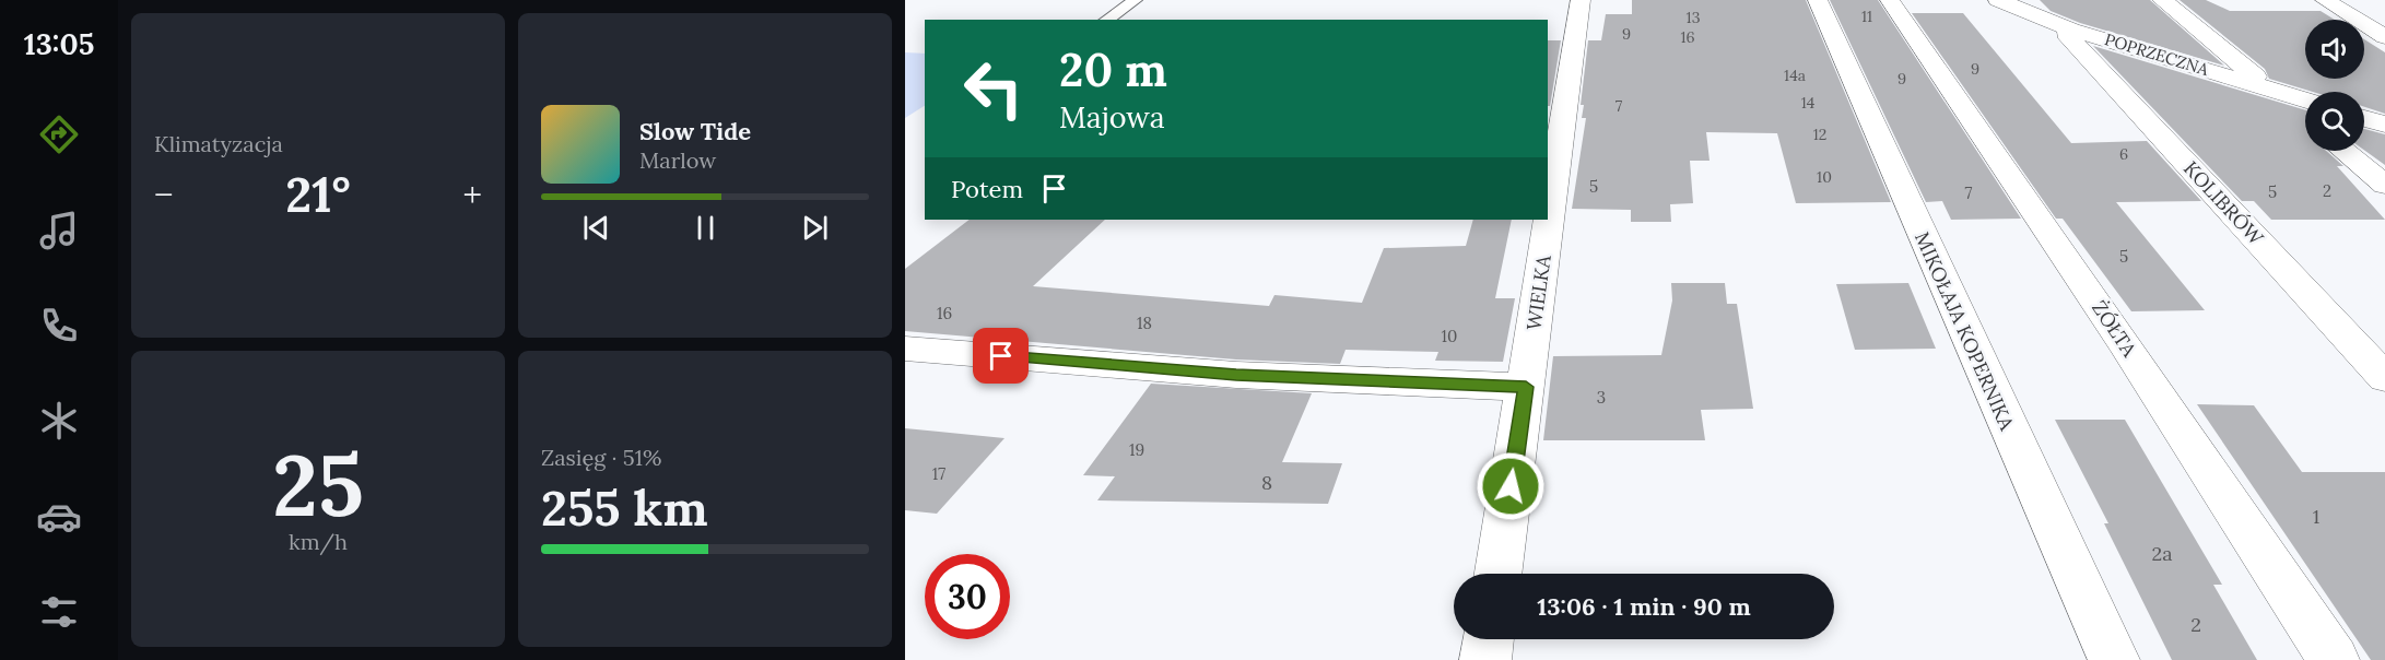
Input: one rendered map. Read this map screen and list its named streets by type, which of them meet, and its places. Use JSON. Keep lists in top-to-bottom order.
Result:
{
  "streets": {
    "street": [
      "POPRZECZNA",
      "KOLIBRÓW",
      "WIELKA",
      "ŻÓŁTA",
      "MIKOŁAJA KOPERNIKA"
    ]
  },
  "crossings": [
    ["POPRZECZNA", "KOLIBRÓW"]
  ],
  "house_numbers": [
    "11",
    "13",
    "9",
    "16",
    "9",
    "14a",
    "9",
    "14",
    "7",
    "12",
    "6",
    "10",
    "5",
    "2",
    "5",
    "7",
    "5",
    "16",
    "18",
    "10",
    "3",
    "19",
    "17",
    "8",
    "1",
    "2a",
    "2"
  ],
  "page": {
    "tabs": "13:05",
    "tile": [
      "Klimatyzacja",
      ["25", "km/h"],
      ["Zasięg · 51%", "255 km"]
    ],
    "turn": ["20 m", "Majowa"],
    "song": ["Slow Tide", "Marlow"],
    "then": "Potem",
    "heat": ["−", "21°", "+"],
    "limit": "30",
    "trip": "13:06 · 1 min · 90 m"
  }
}
